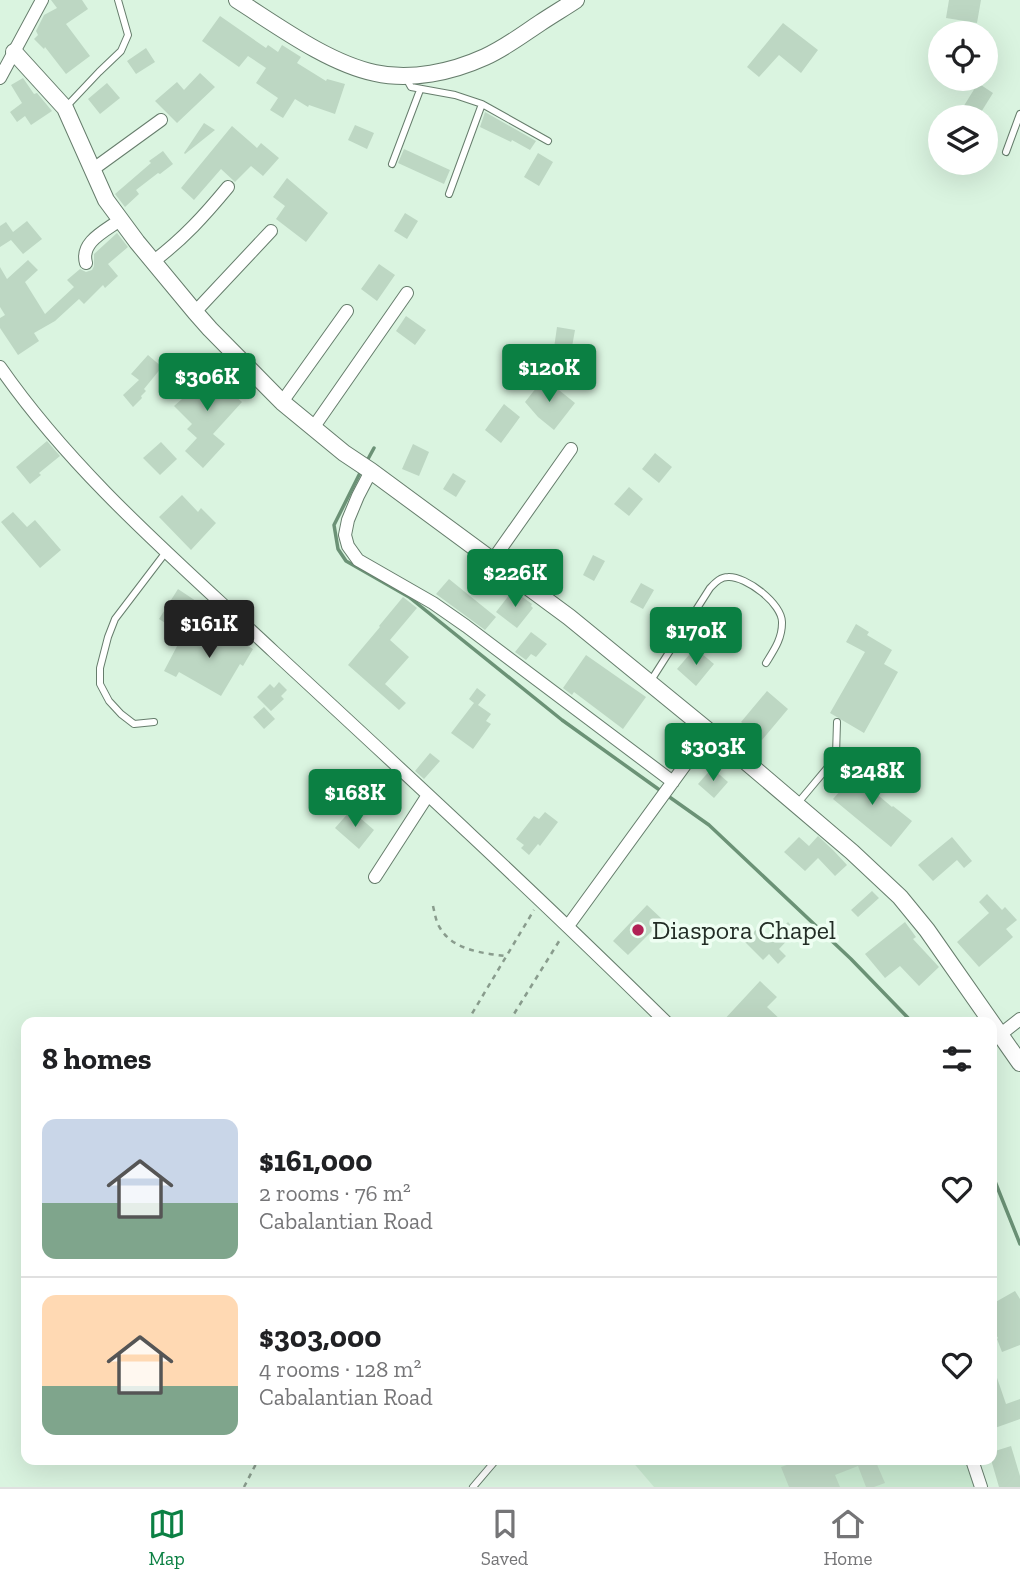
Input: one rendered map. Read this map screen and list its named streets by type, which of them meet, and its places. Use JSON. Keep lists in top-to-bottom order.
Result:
{
  "places": ["Diaspora Chapel"],
  "page": {
    "price": [
      "$120K",
      "$306K",
      "$226K",
      "$161K",
      "$170K",
      "$303K",
      "$248K",
      "$168K"
    ],
    "heading": "8 homes",
    "list": [
      {
        "name": "$161,000",
        "note": "2 rooms · 76 m² · Cabalantian Road"
      },
      {
        "name": "$303,000",
        "note": "4 rooms · 128 m² · Cabalantian Road"
      }
    ],
    "tabs": ["Map", "Saved", "Home"]
  }
}
